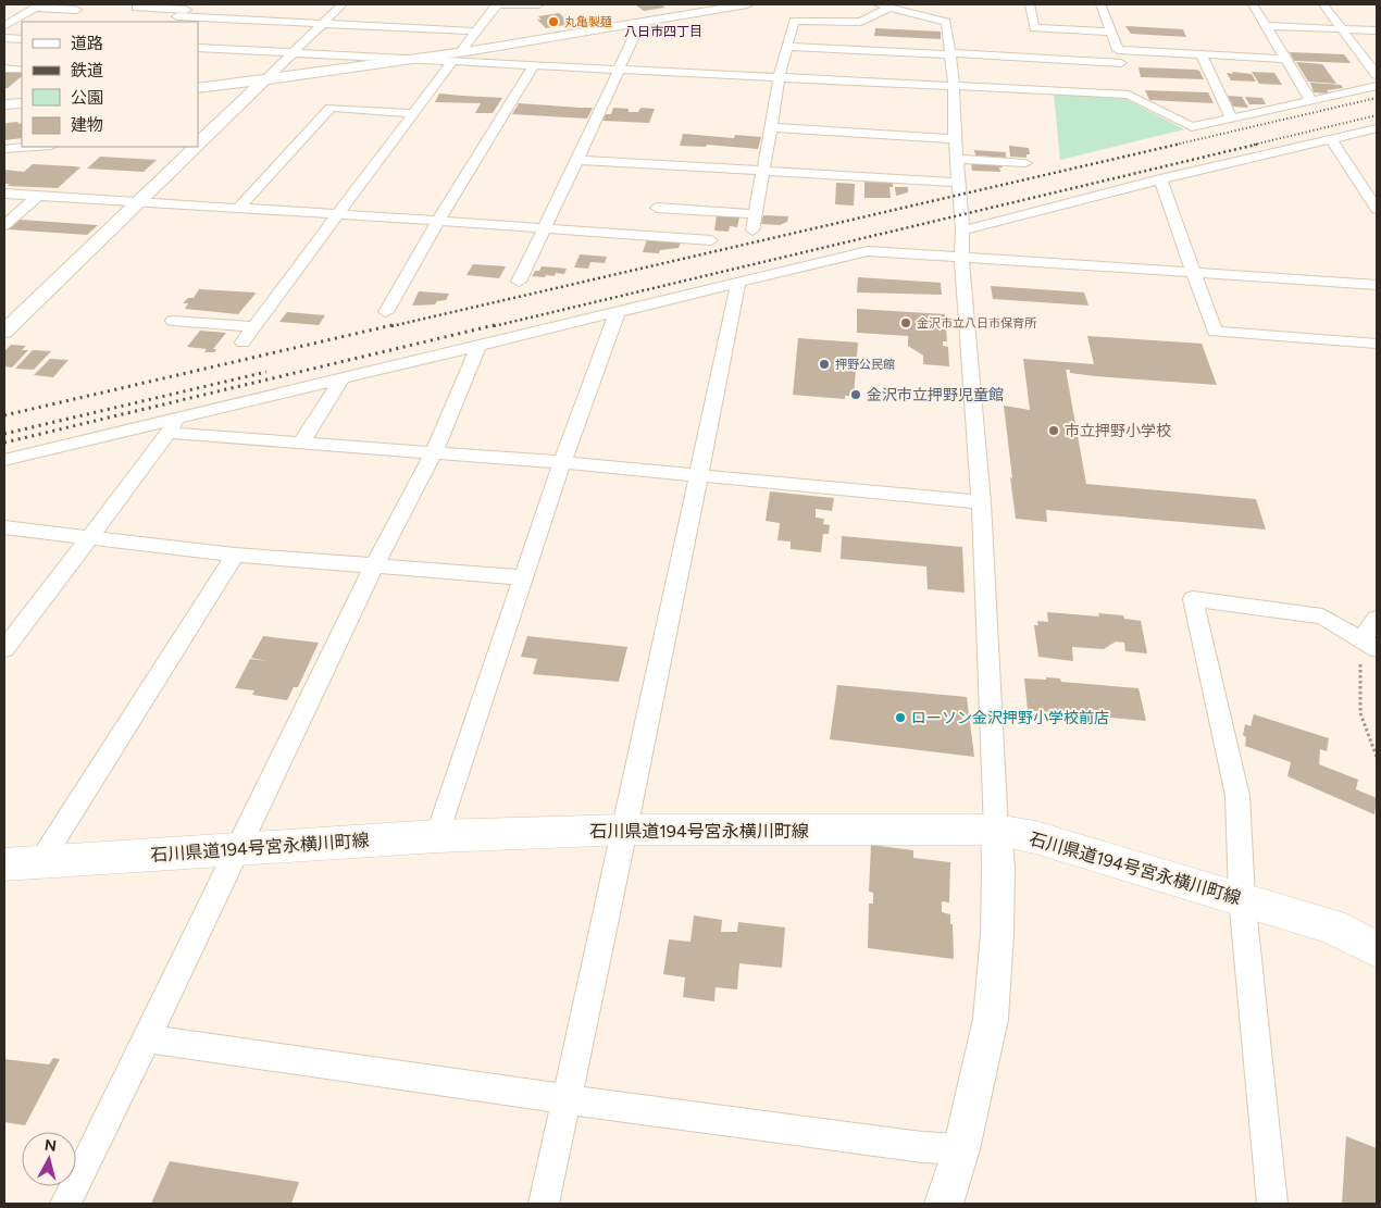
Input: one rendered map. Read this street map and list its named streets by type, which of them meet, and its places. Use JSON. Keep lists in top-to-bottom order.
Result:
{
  "streets": {
    "main road": ["石川県道194号宮永横川町線"]
  },
  "districts": ["八日市四丁目"],
  "places": [
    "丸亀製麺",
    "金沢市立八日市保育所",
    "押野公民館",
    "金沢市立押野児童館",
    "市立押野小学校",
    "ローソン金沢押野小学校前店"
  ],
  "legend": [
    "道路",
    "鉄道",
    "公園",
    "建物"
  ],
  "north": "top"
}
